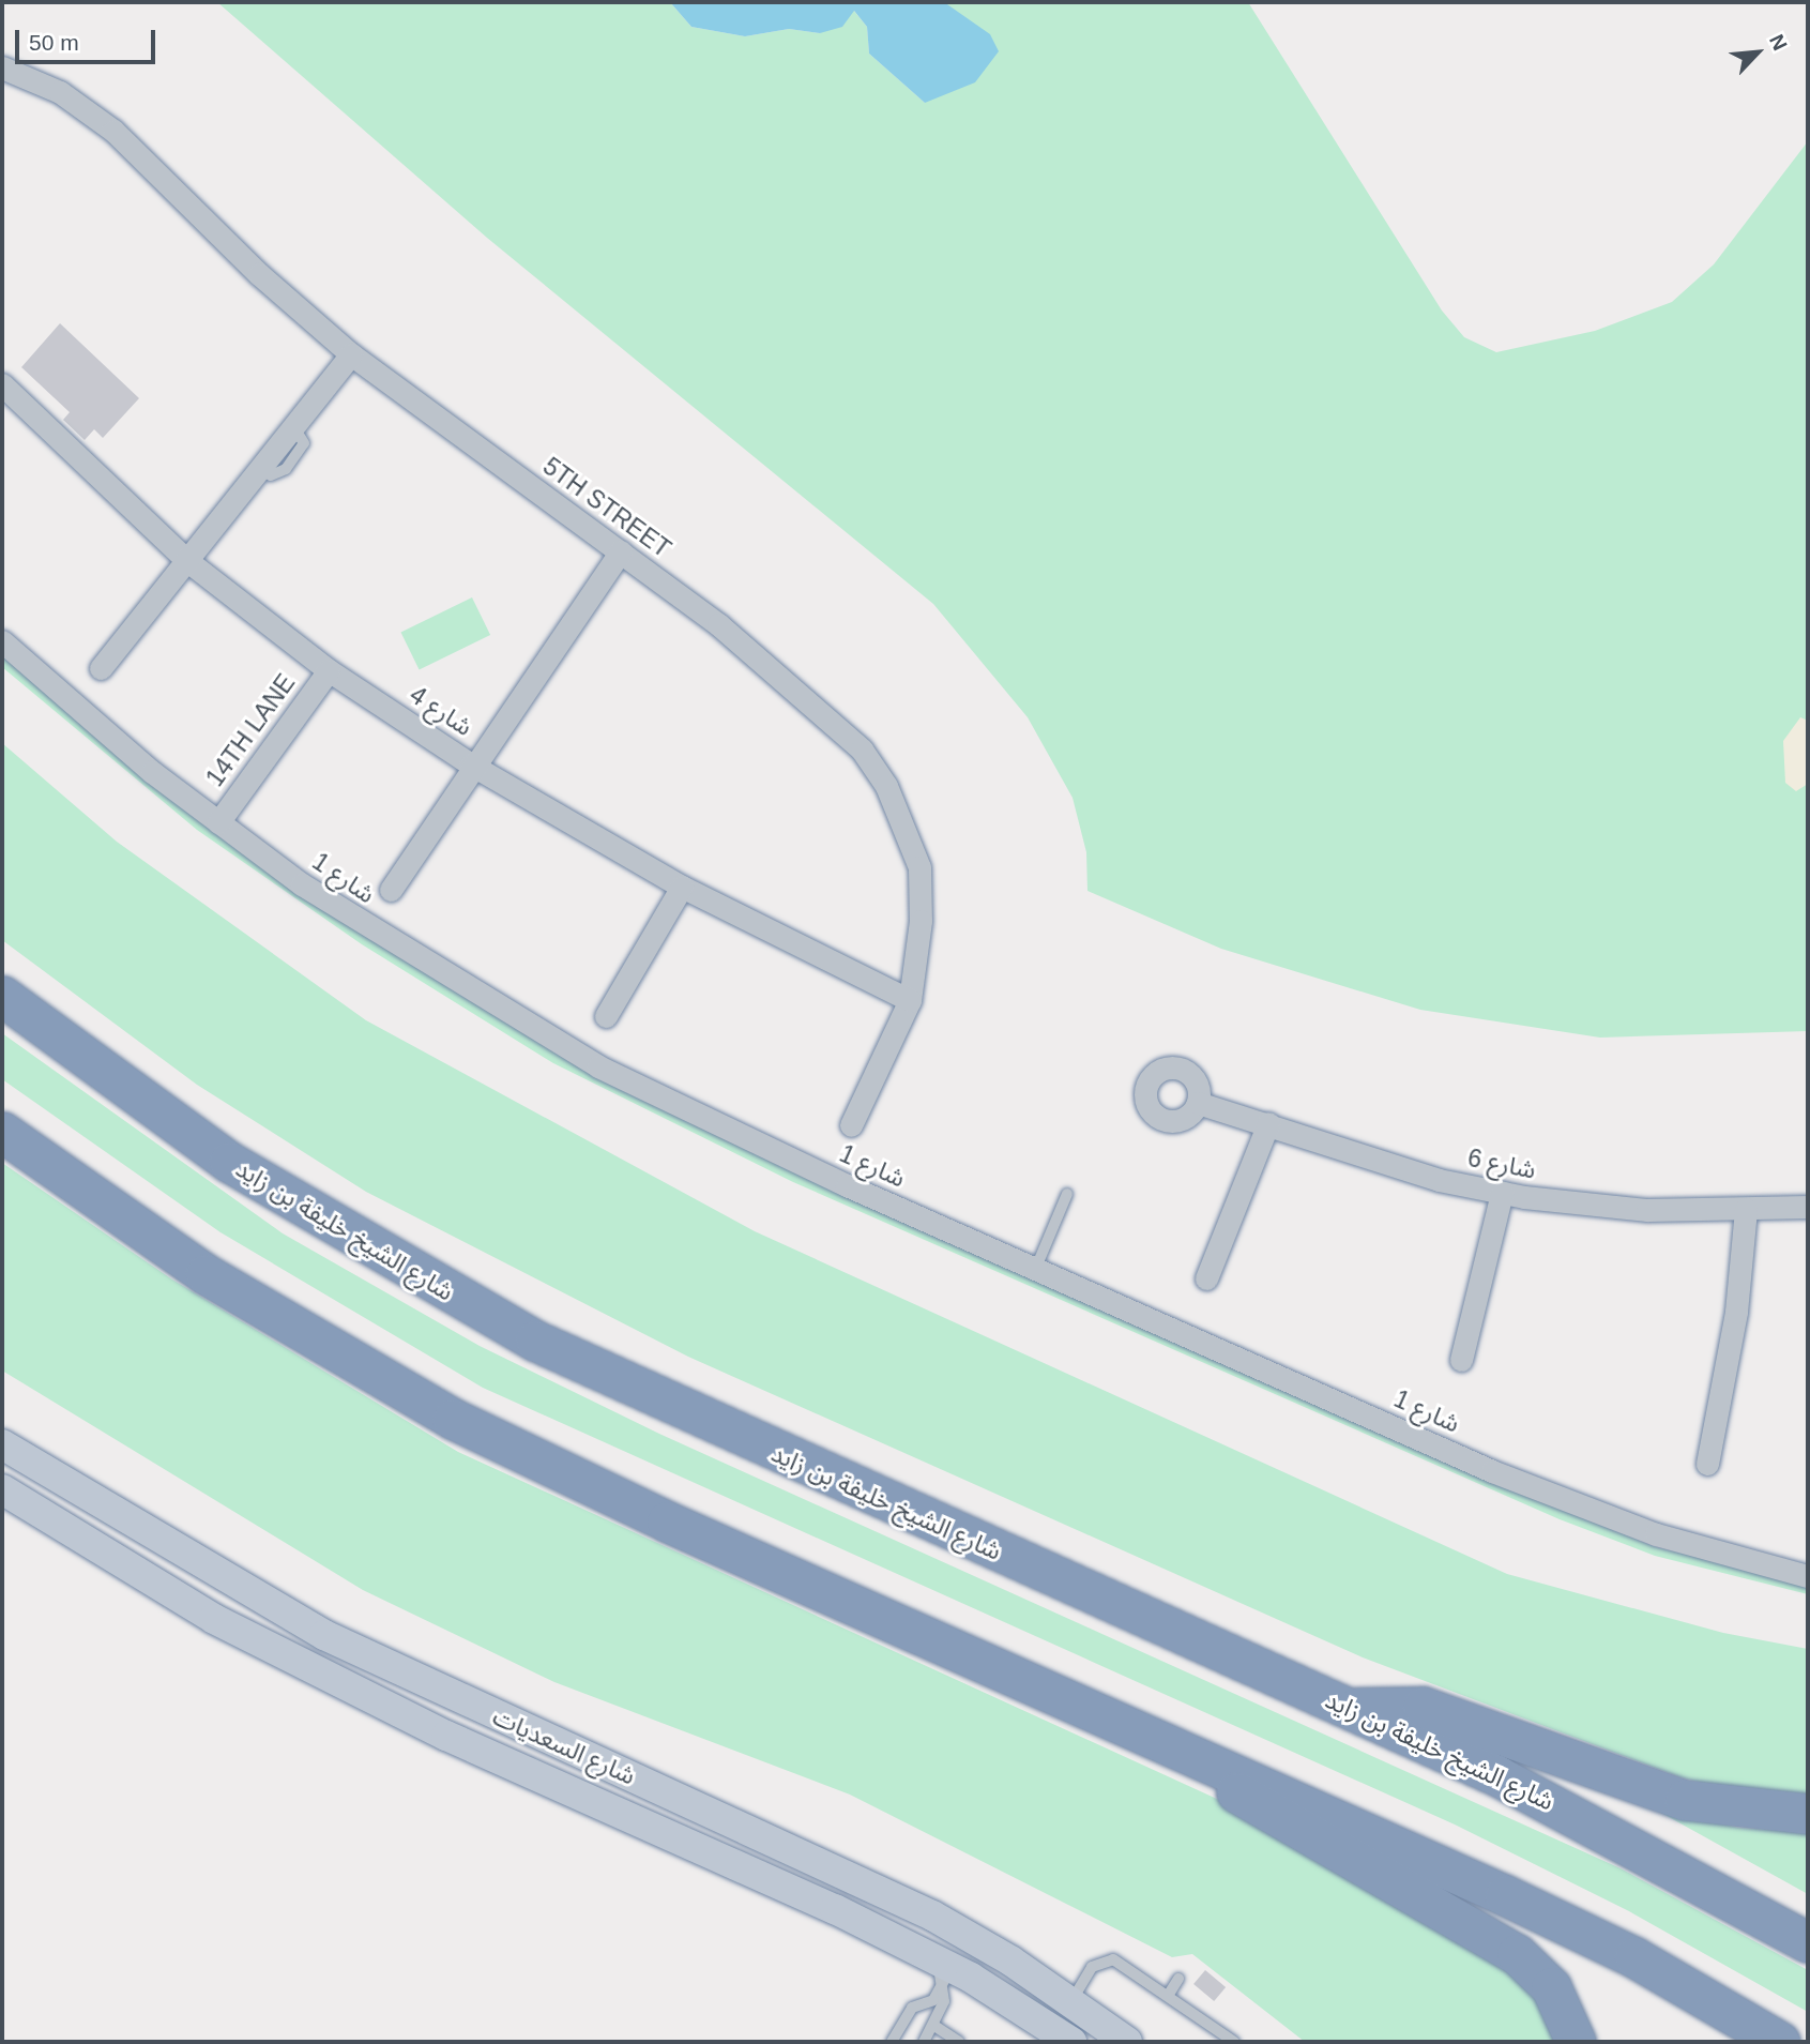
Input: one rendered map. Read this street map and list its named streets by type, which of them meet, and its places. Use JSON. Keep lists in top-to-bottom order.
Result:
{
  "streets": {
    "highway": ["شارع الشيخ خليفة بن زايد"],
    "street": [
      "5TH STREET",
      "شارع 4",
      "14TH LANE",
      "شارع 1",
      "شارع 6",
      "شارع السعديات"
    ]
  },
  "crossings": [
    ["5TH STREET", "شارع 4"],
    ["شارع 4", "14TH LANE"],
    ["14TH LANE", "شارع 1"]
  ],
  "scale_bar": "50 m",
  "north": "top right"
}
